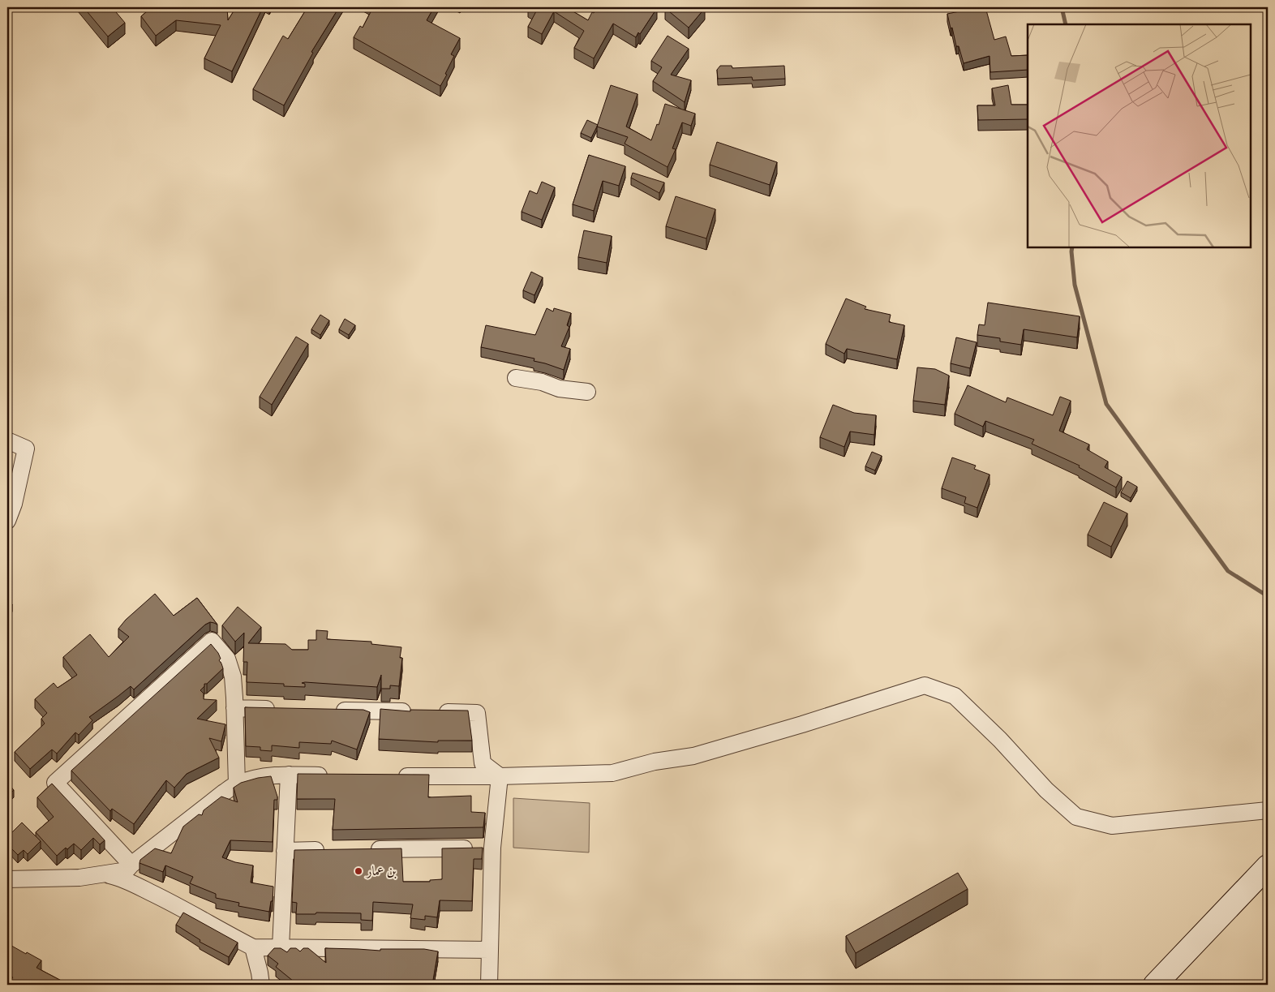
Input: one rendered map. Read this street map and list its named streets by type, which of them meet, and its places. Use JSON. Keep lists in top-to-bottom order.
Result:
{
  "places": ["بن عمار"]
}
